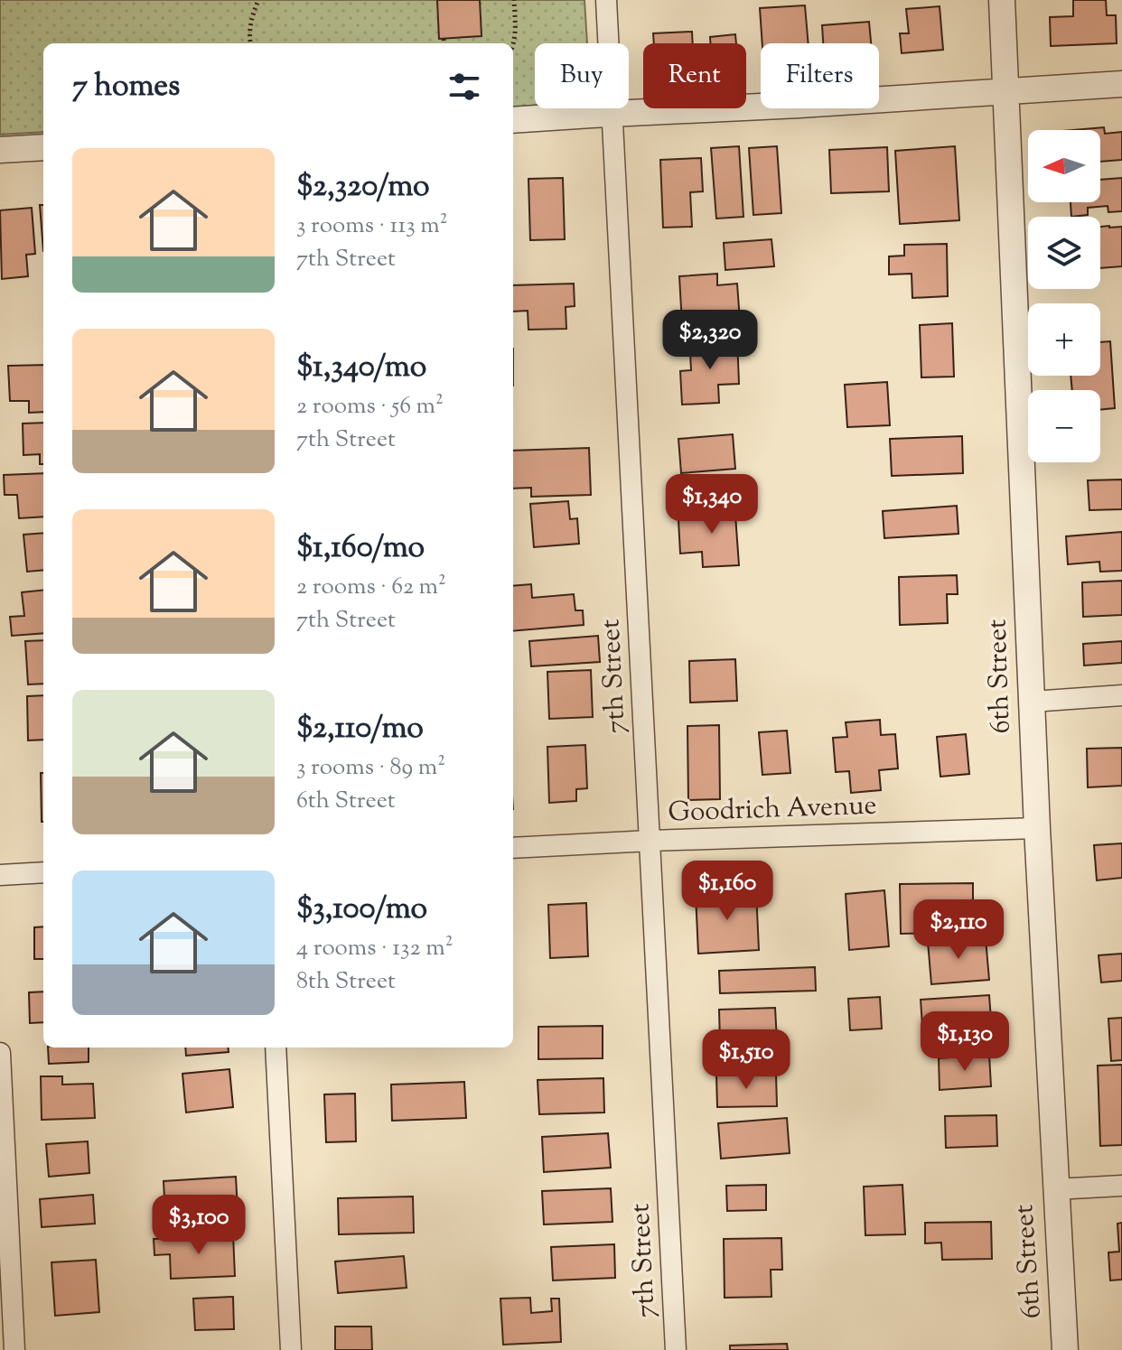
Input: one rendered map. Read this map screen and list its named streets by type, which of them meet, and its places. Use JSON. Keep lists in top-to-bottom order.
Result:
{
  "streets": {
    "street": ["7th Street", "6th Street", "Goodrich Avenue"]
  },
  "crossings": [
    ["7th Street", "Goodrich Avenue"],
    ["6th Street", "Goodrich Avenue"]
  ],
  "north": "left",
  "page": {
    "chip": ["Buy", "Rent", "Filters"],
    "heading": "7 homes",
    "map_buttons": ["+", "−"],
    "list": [
      {
        "name": "$2,320/mo",
        "note": "3 rooms · 113 m² · 7th Street"
      },
      {
        "name": "$1,340/mo",
        "note": "2 rooms · 56 m² · 7th Street"
      },
      {
        "name": "$1,160/mo",
        "note": "2 rooms · 62 m² · 7th Street"
      },
      {
        "name": "$2,110/mo",
        "note": "3 rooms · 89 m² · 6th Street"
      },
      {
        "name": "$3,100/mo",
        "note": "4 rooms · 132 m² · 8th Street"
      }
    ],
    "price": [
      "$2,320",
      "$1,340",
      "$1,160",
      "$2,110",
      "$1,130",
      "$1,510",
      "$3,100"
    ]
  }
}
